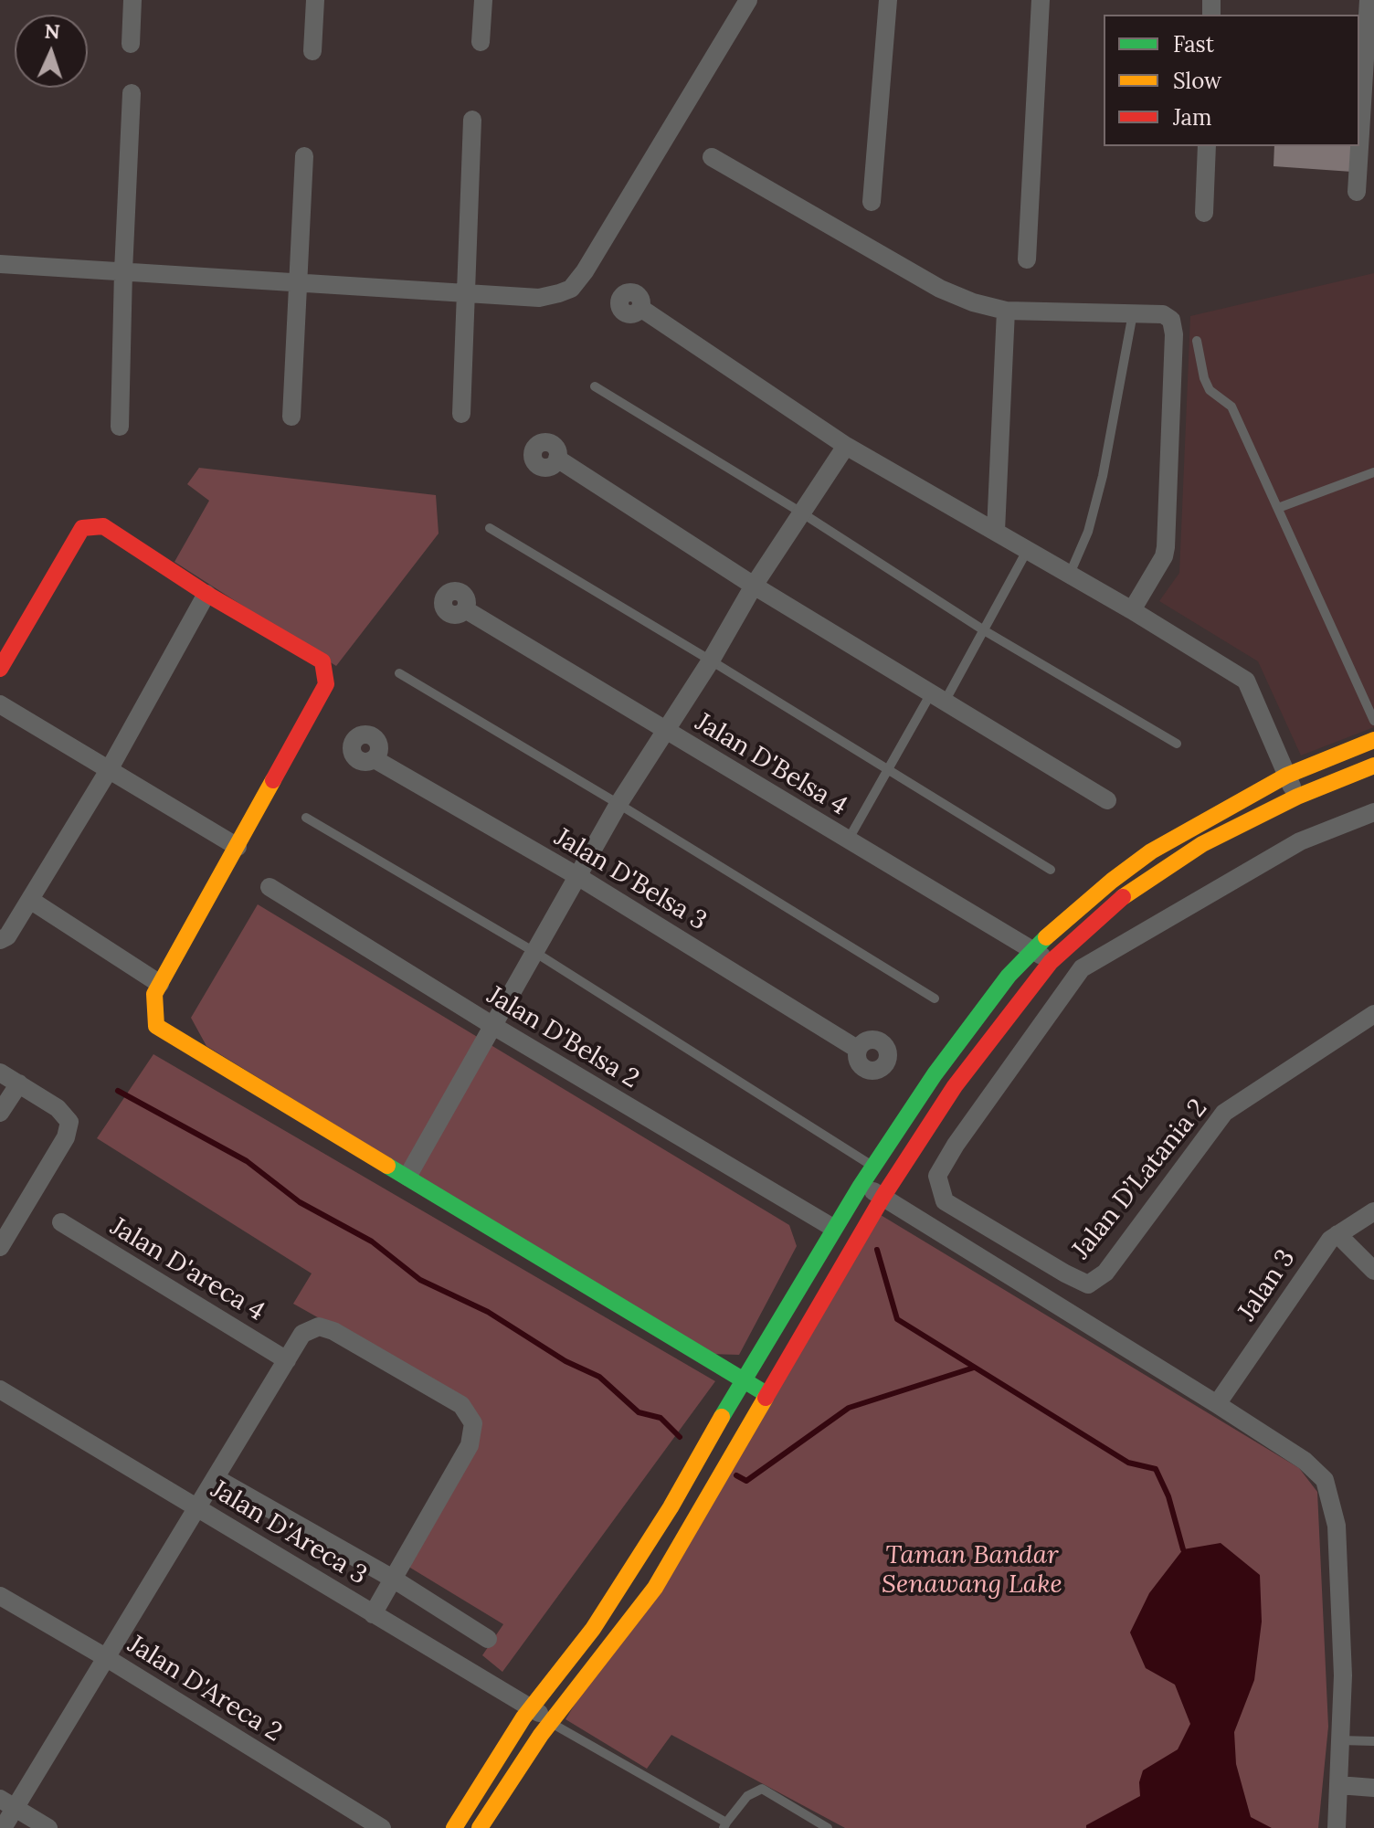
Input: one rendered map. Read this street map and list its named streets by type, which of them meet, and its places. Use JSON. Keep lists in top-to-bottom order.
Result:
{
  "streets": {
    "street": [
      "Jalan D'Belsa 4",
      "Jalan D'Belsa 3",
      "Jalan D'Belsa 2",
      "Jalan D’Latania 2",
      "Jalan D'areca 4",
      "Jalan 3",
      "Jalan D'Areca 3",
      "Jalan D'Areca 2"
    ]
  },
  "parks": ["Taman Bandar Senawang Lake"],
  "legend": ["Fast", "Slow", "Jam"],
  "north": "top"
}
